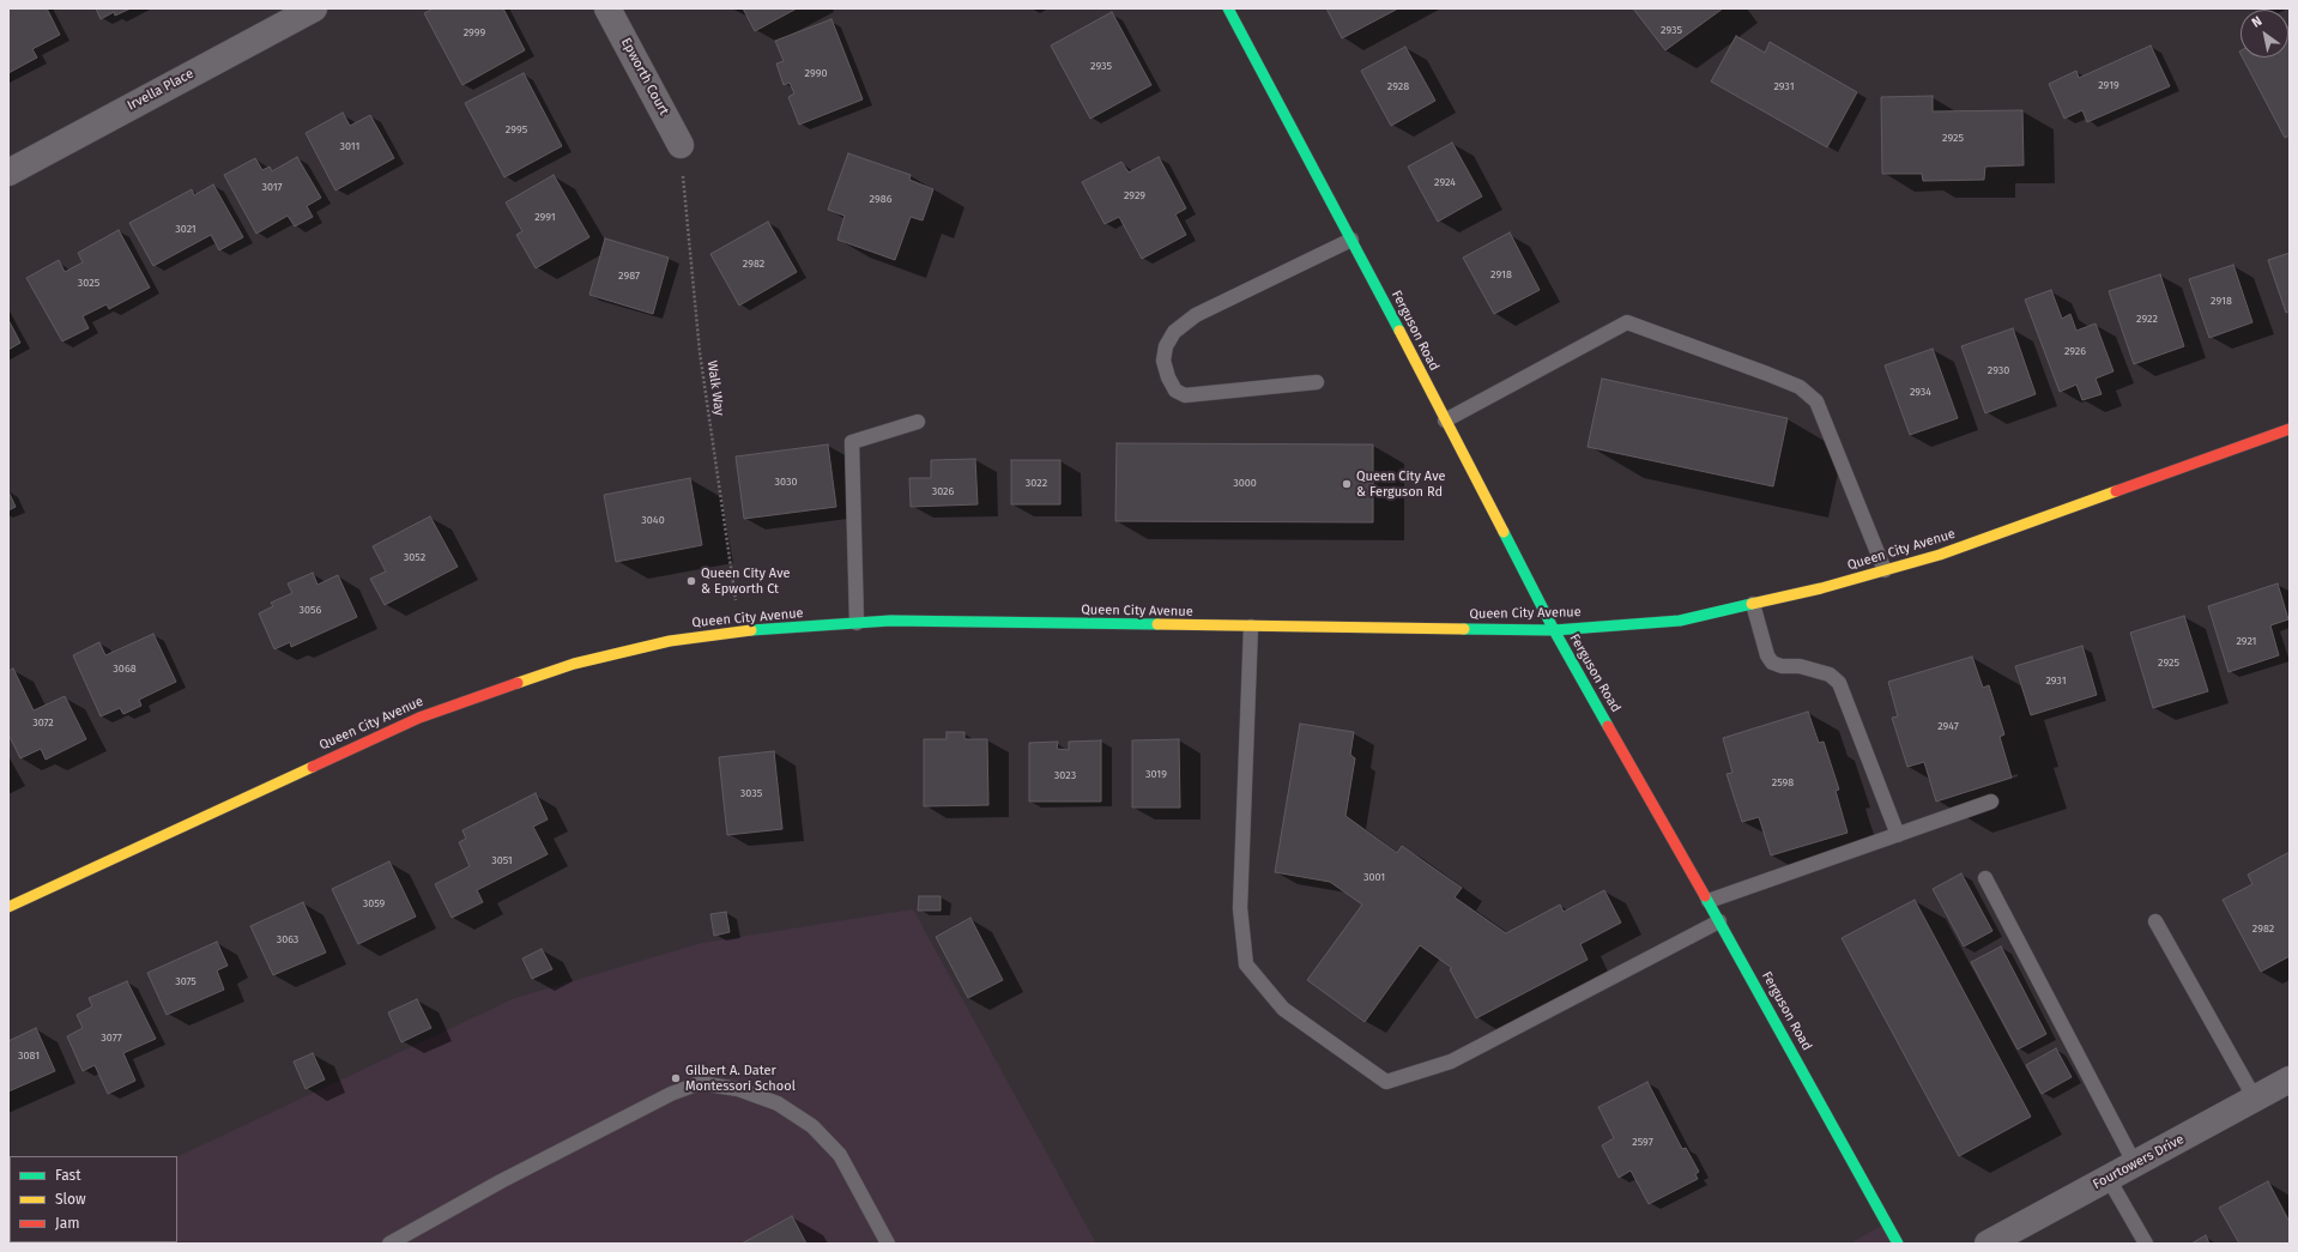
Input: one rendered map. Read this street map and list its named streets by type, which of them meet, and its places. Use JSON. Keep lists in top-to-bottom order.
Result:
{
  "streets": {
    "main road": ["Ferguson Road", "Queen City Avenue"],
    "street": ["Epworth Court", "Irvella Place", "Fourtowers Drive"],
    "path": ["Walk Way"]
  },
  "crossings": [
    ["Epworth Court", "Walk Way"],
    ["Ferguson Road", "Queen City Avenue"],
    ["Walk Way", "Queen City Avenue"]
  ],
  "places": ["Queen City Ave & Ferguson Rd", "Queen City Ave & Epworth Ct", "Gilbert A. Dater Montessori School"],
  "house_numbers": [
    "2935",
    "2999",
    "2935",
    "2990",
    "2919",
    "2928",
    "2931",
    "2995",
    "2925",
    "3011",
    "2924",
    "3017",
    "2929",
    "2986",
    "2991",
    "3021",
    "2982",
    "2918",
    "2987",
    "3025",
    "2918",
    "2922",
    "2926",
    "2930",
    "2934",
    "3030",
    "3022",
    "3000",
    "3026",
    "3040",
    "3052",
    "3056",
    "2921",
    "2925",
    "3068",
    "2931",
    "3072",
    "2947",
    "3019",
    "3023",
    "2598",
    "3035",
    "3051",
    "3001",
    "3059",
    "2982",
    "3063",
    "3075",
    "3077",
    "3081",
    "2597"
  ],
  "legend": ["Fast", "Slow", "Jam"],
  "north": "top left"
}
